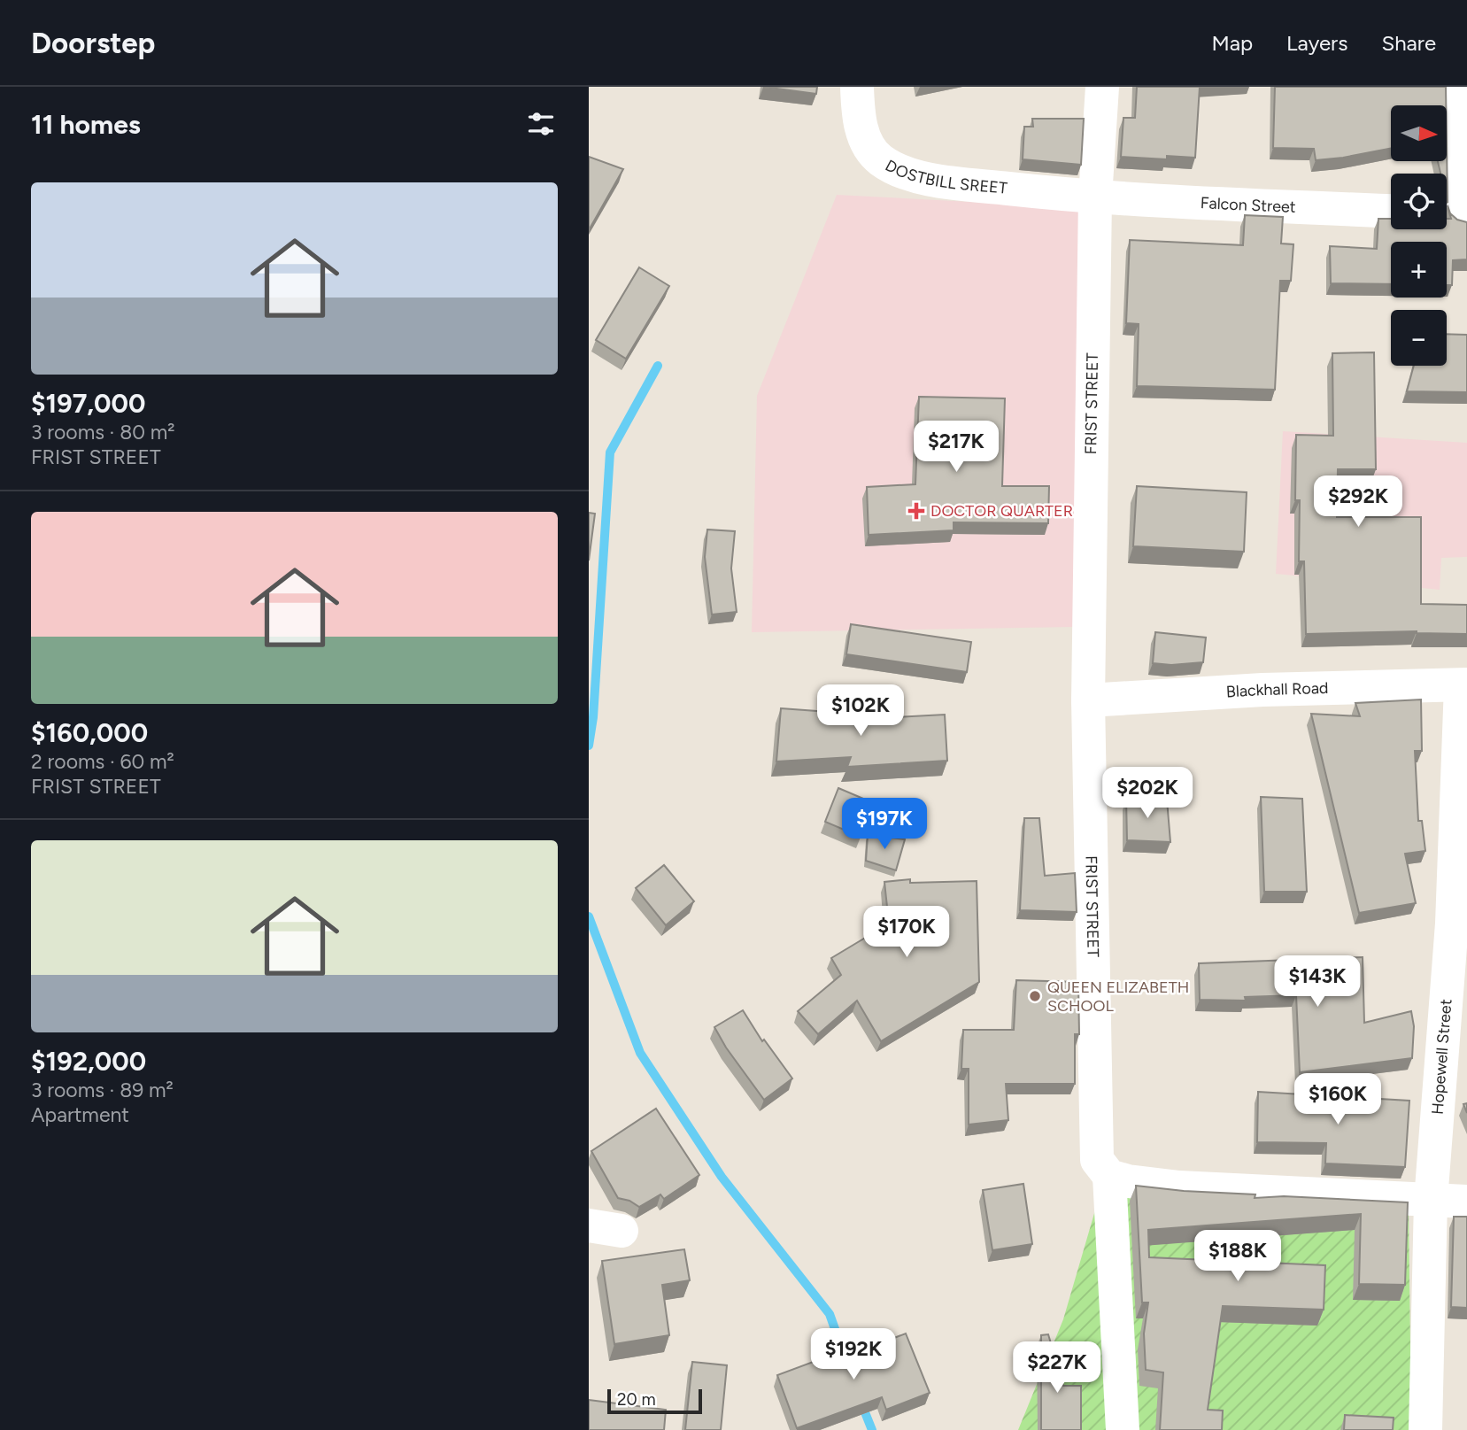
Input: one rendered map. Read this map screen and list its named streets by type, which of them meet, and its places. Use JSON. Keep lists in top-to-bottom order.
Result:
{
  "streets": {
    "street": [
      "DOSTBILL SREET",
      "Falcon Street",
      "FRIST STREET",
      "Blackhall Road",
      "Hopewell Street"
    ]
  },
  "crossings": [
    ["DOSTBILL SREET", "Falcon Street"],
    ["DOSTBILL SREET", "FRIST STREET"],
    ["Falcon Street", "FRIST STREET"],
    ["FRIST STREET", "Blackhall Road"],
    ["Blackhall Road", "Hopewell Street"]
  ],
  "places": {
    "health": ["DOCTOR QUARTER"],
    "other": ["QUEEN ELIZABETH SCHOOL"]
  },
  "scale_bar": "20 m",
  "north": "right",
  "page": {
    "header": "Doorstep",
    "nav": ["Map", "Layers", "Share"],
    "heading": "11 homes",
    "map_buttons": ["+", "−"],
    "list": [
      {
        "name": "$197,000",
        "note": "3 rooms · 80 m² · FRIST STREET"
      },
      {
        "name": "$160,000",
        "note": "2 rooms · 60 m² · FRIST STREET"
      },
      {
        "name": "$192,000",
        "note": "3 rooms · 89 m² · Apartment"
      }
    ],
    "price": [
      "$217K",
      "$292K",
      "$102K",
      "$202K",
      "$197K",
      "$170K",
      "$143K",
      "$160K",
      "$188K",
      "$192K",
      "$227K"
    ],
    "scale": "20 m"
  }
}
